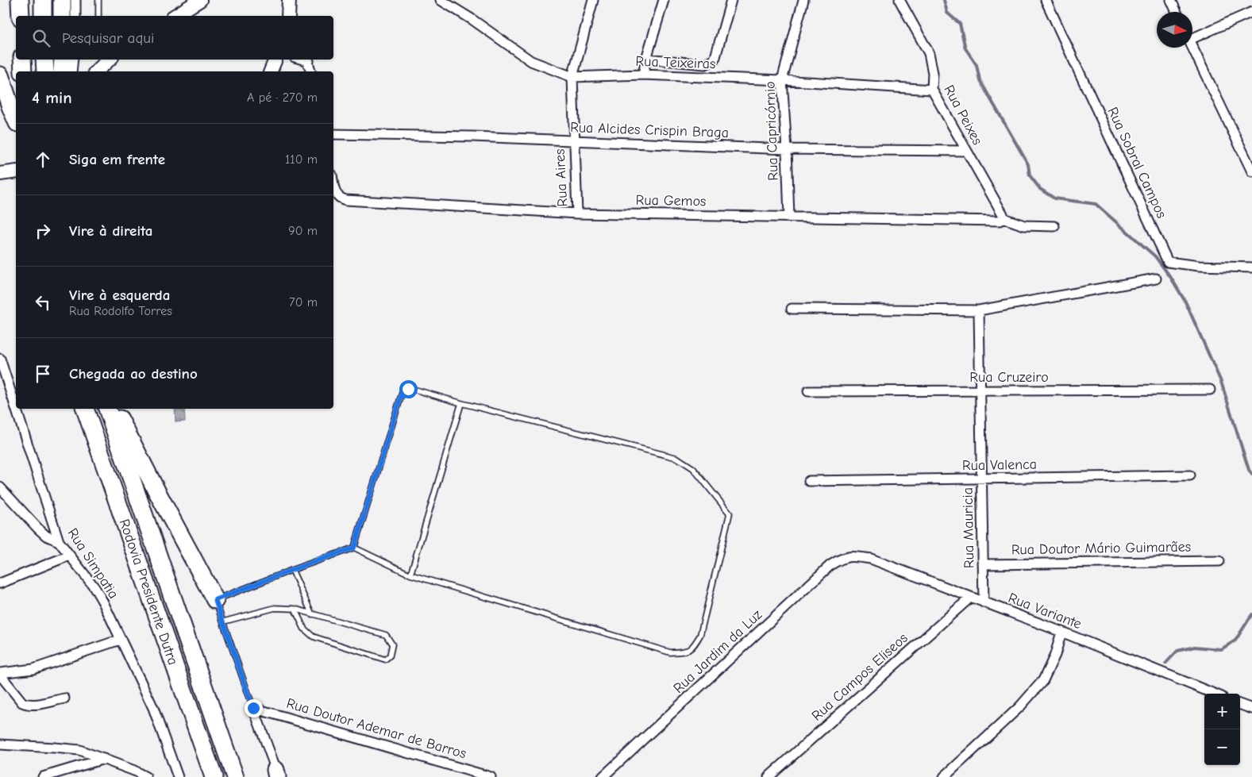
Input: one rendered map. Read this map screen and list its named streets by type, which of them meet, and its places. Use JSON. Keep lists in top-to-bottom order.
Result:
{
  "streets": {
    "highway": ["Rodovia Presidente Dutra"],
    "street": [
      "Rua Teixeiras",
      "Rua Peixes",
      "Rua Alcides Crispin Braga",
      "Rua Capricórnio",
      "Rua Sobral Campos",
      "Rua Aires",
      "Rua Gemos",
      "Rua Cruzeiro",
      "Rua Valenca",
      "Rua Mauricia",
      "Rua Doutor Mário Guimarães",
      "Rua Simpatia",
      "Rua Variante",
      "Rua Jardim da Luz",
      "Rua Campos Eliseos",
      "Rua Doutor Ademar de Barros"
    ]
  },
  "crossings": [
    ["Rua Teixeiras", "Rua Peixes"],
    ["Rua Teixeiras", "Rua Capricórnio"],
    ["Rua Teixeiras", "Rua Aires"],
    ["Rua Peixes", "Rua Alcides Crispin Braga"],
    ["Rua Peixes", "Rua Gemos"],
    ["Rua Alcides Crispin Braga", "Rua Capricórnio"],
    ["Rua Alcides Crispin Braga", "Rua Aires"],
    ["Rua Capricórnio", "Rua Gemos"],
    ["Rua Aires", "Rua Gemos"],
    ["Rua Cruzeiro", "Rua Mauricia"],
    ["Rua Valenca", "Rua Mauricia"],
    ["Rua Mauricia", "Rua Doutor Mário Guimarães"],
    ["Rua Mauricia", "Rua Variante"],
    ["Rua Variante", "Rua Jardim da Luz"],
    ["Rua Variante", "Rua Campos Eliseos"]
  ],
  "north": "right",
  "page": {
    "search": "Pesquisar aqui",
    "heading": ["4 min", "A pé · 270 m"],
    "list": [
      ["Siga em frente", "110 m"],
      ["Vire à direita", "90 m"],
      ["Vire à esquerda", "Rua Rodolfo Torres", "70 m"],
      "Chegada ao destino"
    ],
    "map_buttons": ["+", "−"]
  }
}
